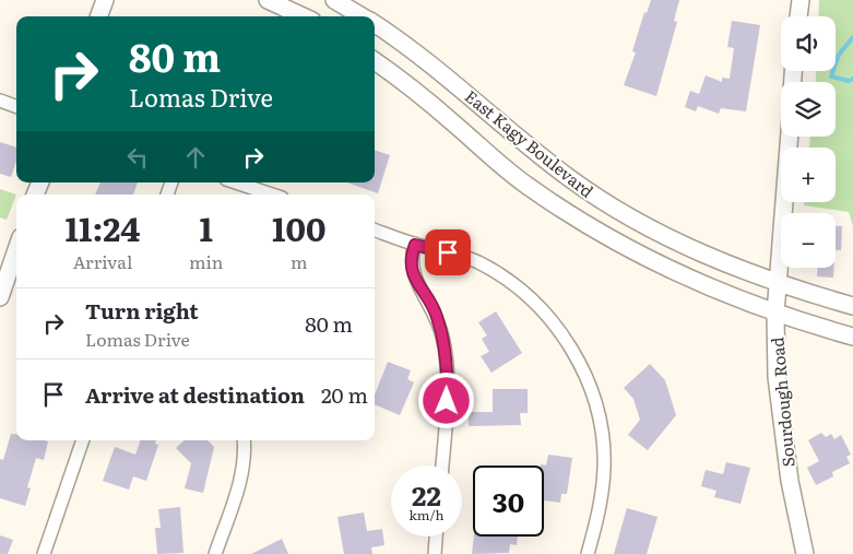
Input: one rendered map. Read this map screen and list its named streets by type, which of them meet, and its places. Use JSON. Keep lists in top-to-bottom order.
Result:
{
  "streets": {
    "main road": ["East Kagy Boulevard", "Sourdough Road"]
  },
  "crossings": [
    ["East Kagy Boulevard", "Sourdough Road"]
  ],
  "page": {
    "map_buttons": ["+", "−"],
    "turn": ["80 m", "Lomas Drive"],
    "eta": [
      "11:24",
      "Arrival",
      "1",
      "min",
      "100",
      "m"
    ],
    "list": [
      {
        "name": "Turn right",
        "note": "Lomas Drive",
        "value": "80 m"
      },
      {
        "name": "Arrive at destination",
        "value": "20 m"
      }
    ],
    "speed": "22 km/h",
    "limit": "30"
  }
}
